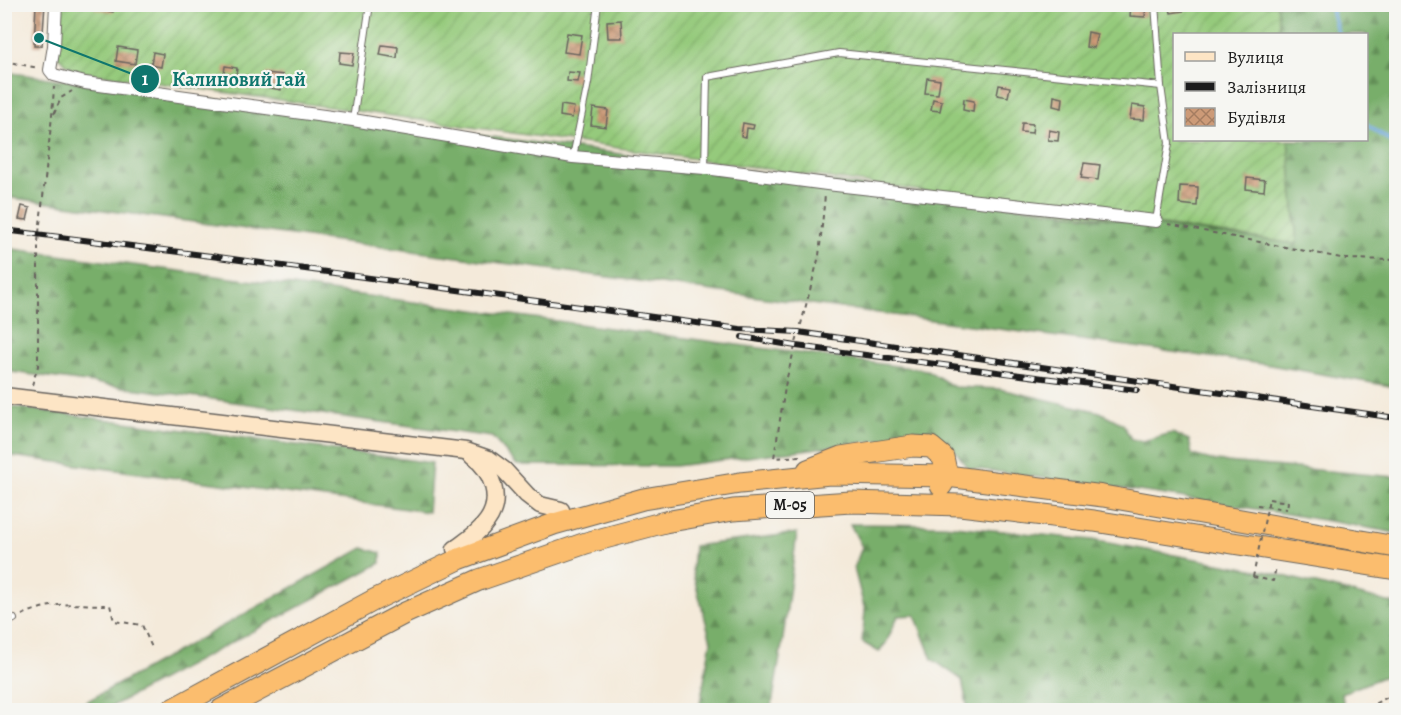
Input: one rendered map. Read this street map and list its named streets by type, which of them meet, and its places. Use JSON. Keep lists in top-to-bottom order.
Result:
{
  "streets": {
    "highway": ["М-05"]
  },
  "places": ["Калиновий гай"],
  "legend": ["Вулиця", "Залізниця", "Будівля"]
}
